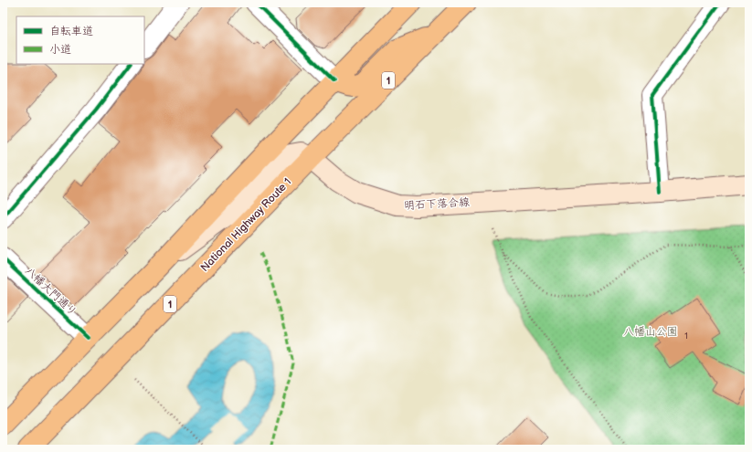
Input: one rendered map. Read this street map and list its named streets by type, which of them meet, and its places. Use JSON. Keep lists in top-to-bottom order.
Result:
{
  "streets": {
    "highway": ["1", "National Highway Route 1"],
    "main road": ["明石下落合線"],
    "street": ["八幡大門通り"]
  },
  "crossings": [
    ["明石下落合線", "National Highway Route 1"]
  ],
  "parks": ["八幡山公園"],
  "house_numbers": ["1"],
  "legend": ["自転車道", "小道"]
}
